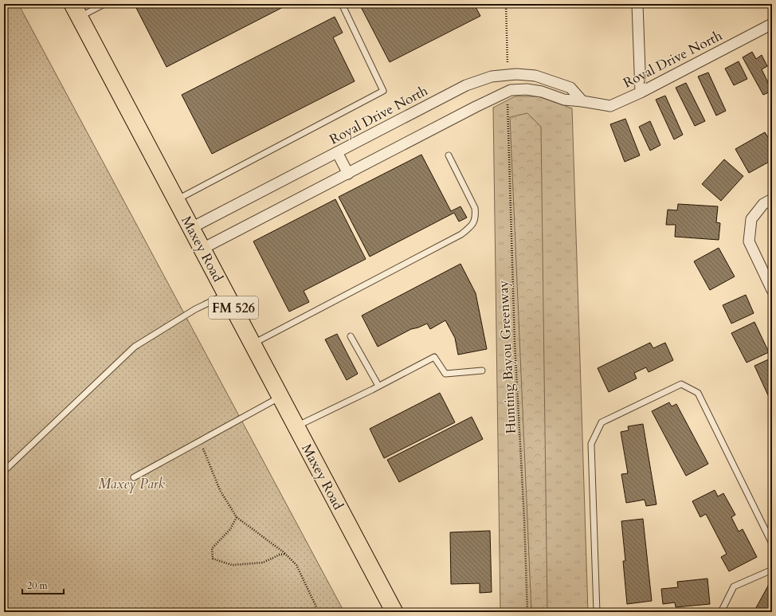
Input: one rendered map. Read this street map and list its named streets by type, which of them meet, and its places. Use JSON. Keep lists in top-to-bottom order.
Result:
{
  "streets": {
    "main road": ["Maxey Road", "FM 526"],
    "street": ["Royal Drive North"],
    "path": ["Hunting Bayou Greenway"]
  },
  "crossings": [
    ["Royal Drive North", "Maxey Road"]
  ],
  "parks": ["Maxey Park"],
  "scale_bar": "20 m"
}
